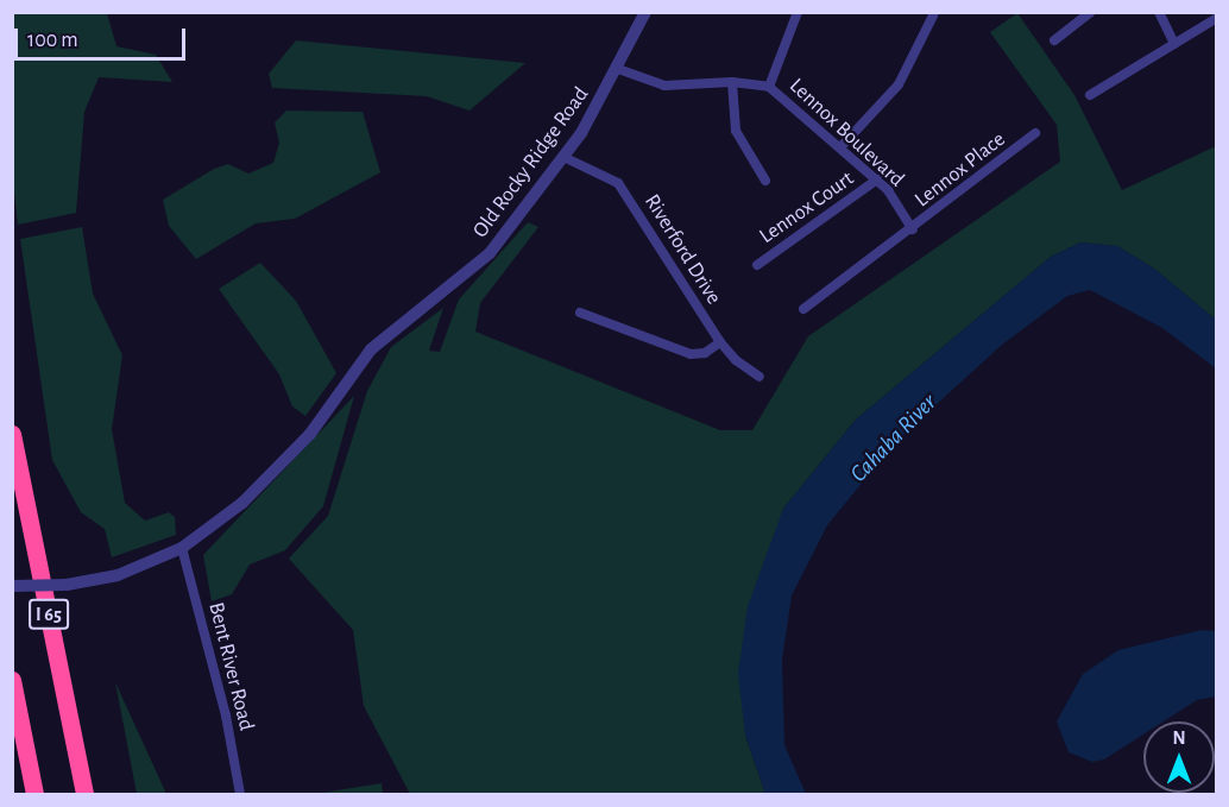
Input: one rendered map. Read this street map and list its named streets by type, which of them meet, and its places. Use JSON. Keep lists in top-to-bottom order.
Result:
{
  "streets": {
    "highway": ["I 65"],
    "street": [
      "Lennox Boulevard",
      "Old Rocky Ridge Road",
      "Lennox Place",
      "Lennox Court",
      "Riverford Drive",
      "Bent River Road"
    ]
  },
  "crossings": [
    ["Lennox Boulevard", "Old Rocky Ridge Road"],
    ["Lennox Boulevard", "Lennox Place"],
    ["Lennox Boulevard", "Lennox Court"],
    ["Old Rocky Ridge Road", "Riverford Drive"],
    ["Old Rocky Ridge Road", "Bent River Road"]
  ],
  "water": ["Cahaba River"],
  "scale_bar": "100 m",
  "north": "top"
}
